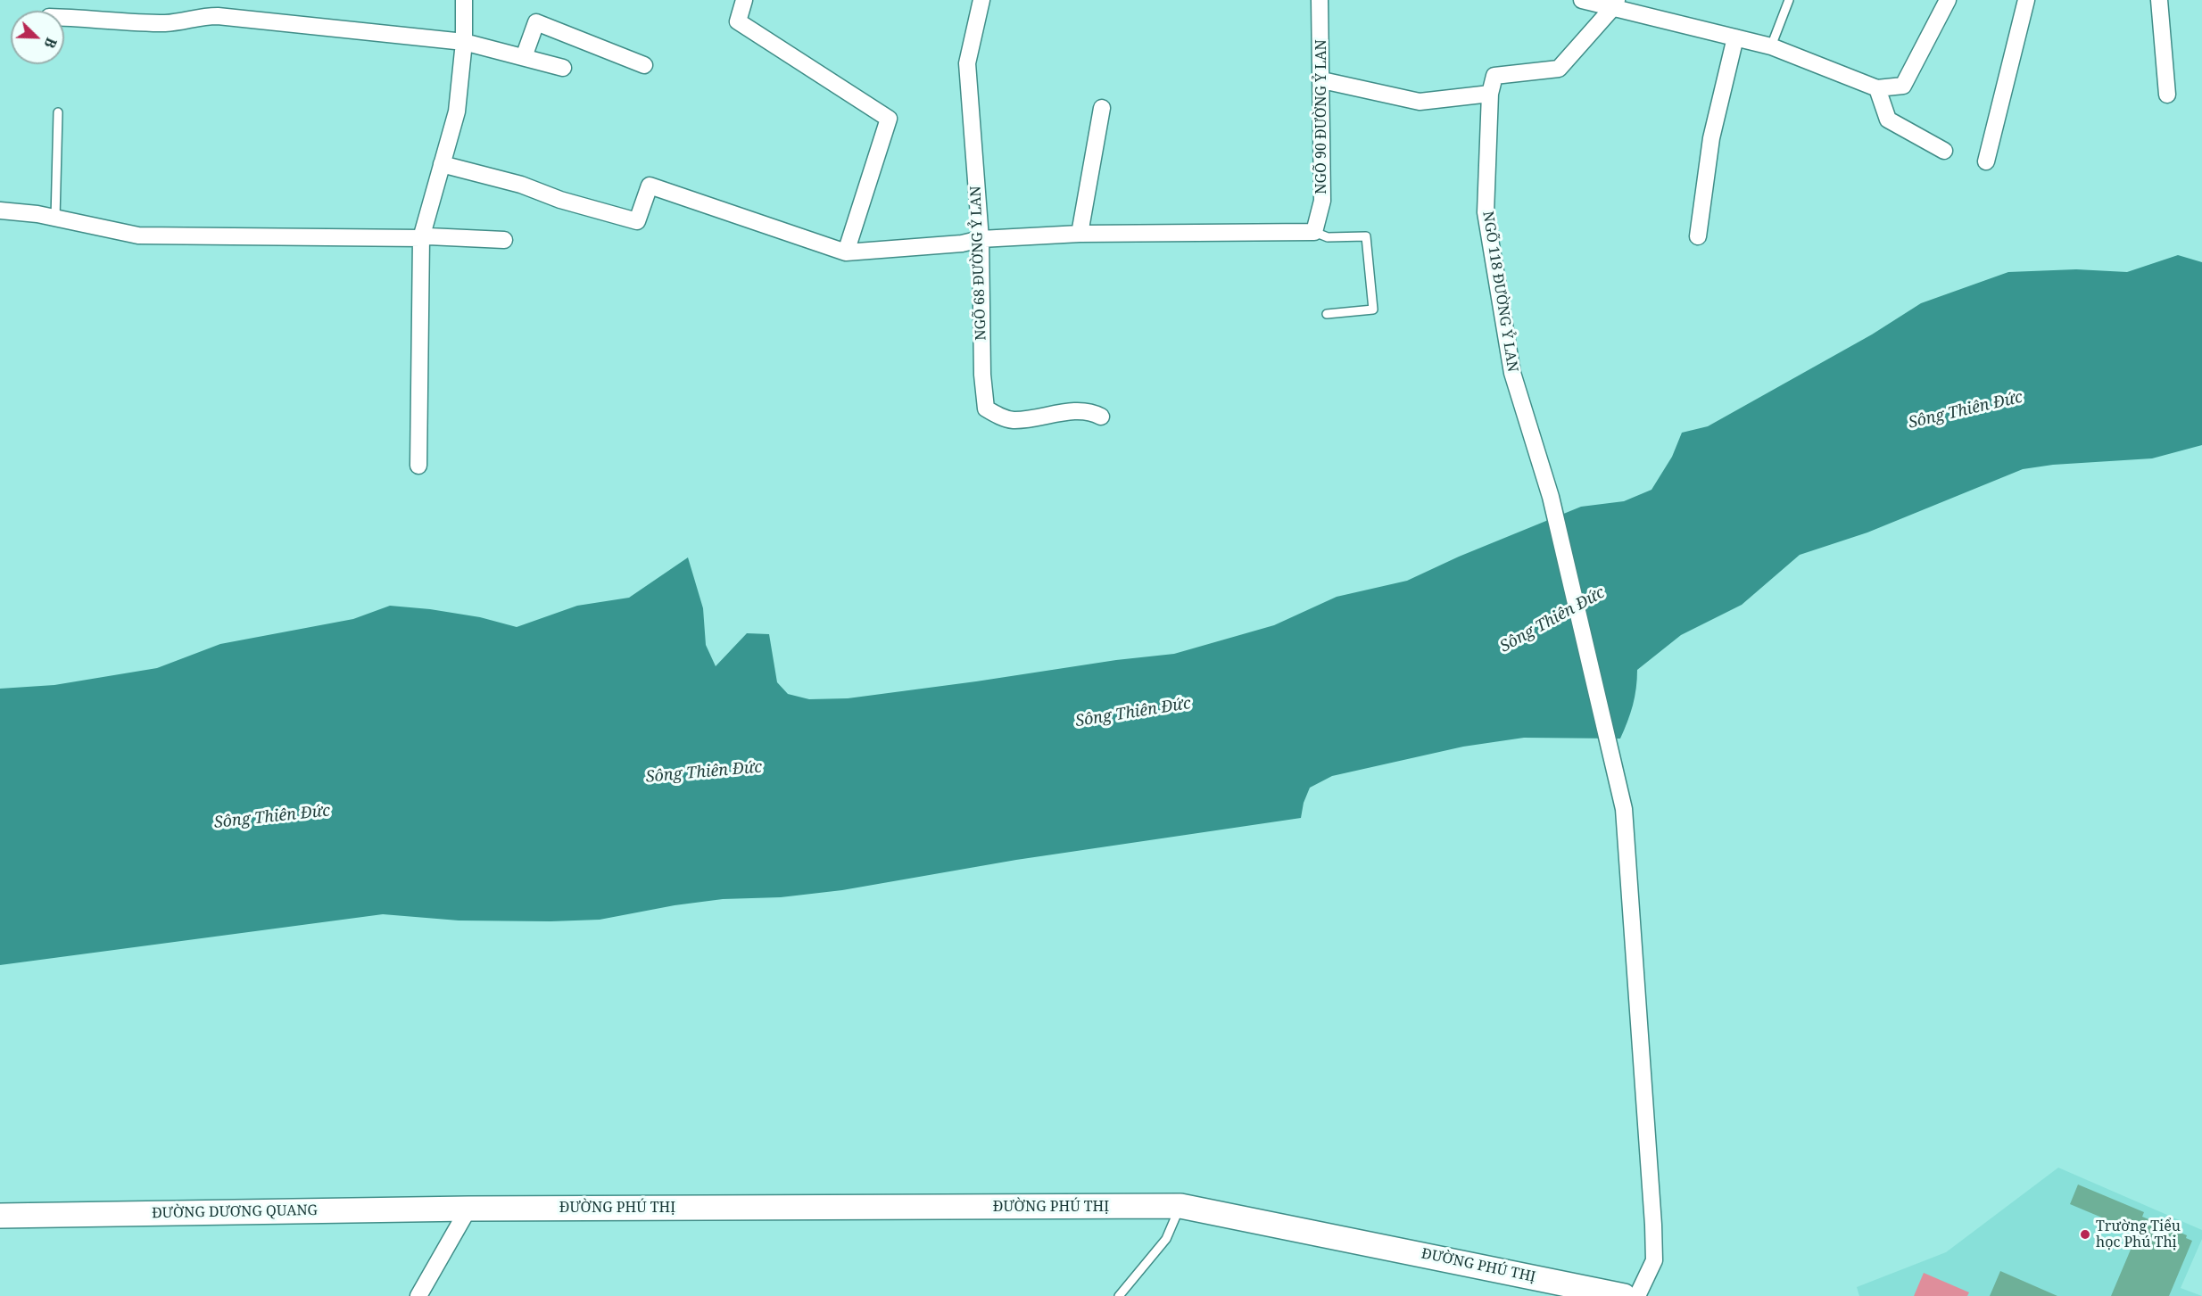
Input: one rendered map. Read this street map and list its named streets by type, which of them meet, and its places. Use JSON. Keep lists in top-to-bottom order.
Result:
{
  "streets": {
    "street": [
      "NGÕ 90 ĐƯỜNG Ỷ LAN",
      "NGÕ 68 ĐƯỜNG Ỷ LAN",
      "NGÕ 118 ĐƯỜNG Ỷ LAN",
      "ĐƯỜNG PHÚ THỊ",
      "ĐƯỜNG DƯƠNG QUANG"
    ]
  },
  "crossings": [
    ["ĐƯỜNG PHÚ THỊ", "ĐƯỜNG DƯƠNG QUANG"]
  ],
  "water": ["Sông Thiên Đức"],
  "places": ["Trường Tiểu học Phú Thị"],
  "north": "bottom right"
}
